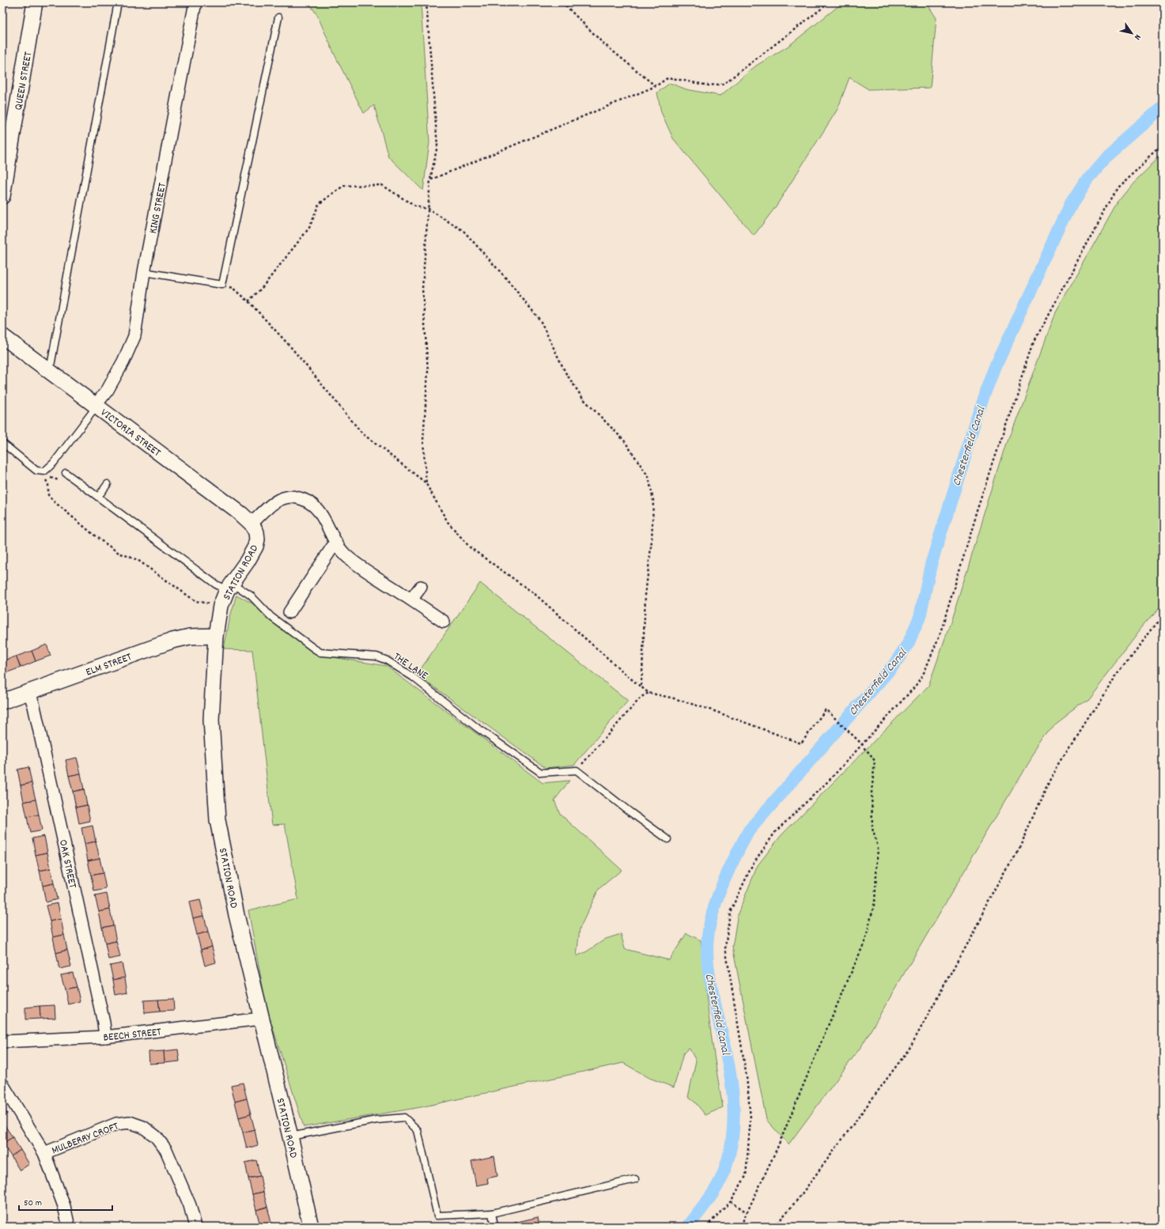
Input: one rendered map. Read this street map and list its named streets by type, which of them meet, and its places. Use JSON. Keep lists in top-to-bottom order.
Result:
{
  "streets": {
    "street": [
      "QUEEN STREET",
      "KING STREET",
      "VICTORIA STREET",
      "STATION ROAD",
      "ELM STREET",
      "OAK STREET",
      "BEECH STREET",
      "MULBERRY CROFT"
    ],
    "lane": ["THE LANE"]
  },
  "crossings": [
    ["KING STREET", "VICTORIA STREET"],
    ["VICTORIA STREET", "STATION ROAD"],
    ["STATION ROAD", "ELM STREET"],
    ["STATION ROAD", "THE LANE"],
    ["STATION ROAD", "BEECH STREET"],
    ["ELM STREET", "OAK STREET"],
    ["OAK STREET", "BEECH STREET"]
  ],
  "water": ["Chesterfield Canal"],
  "scale_bar": "50 m",
  "north": "bottom right"
}
